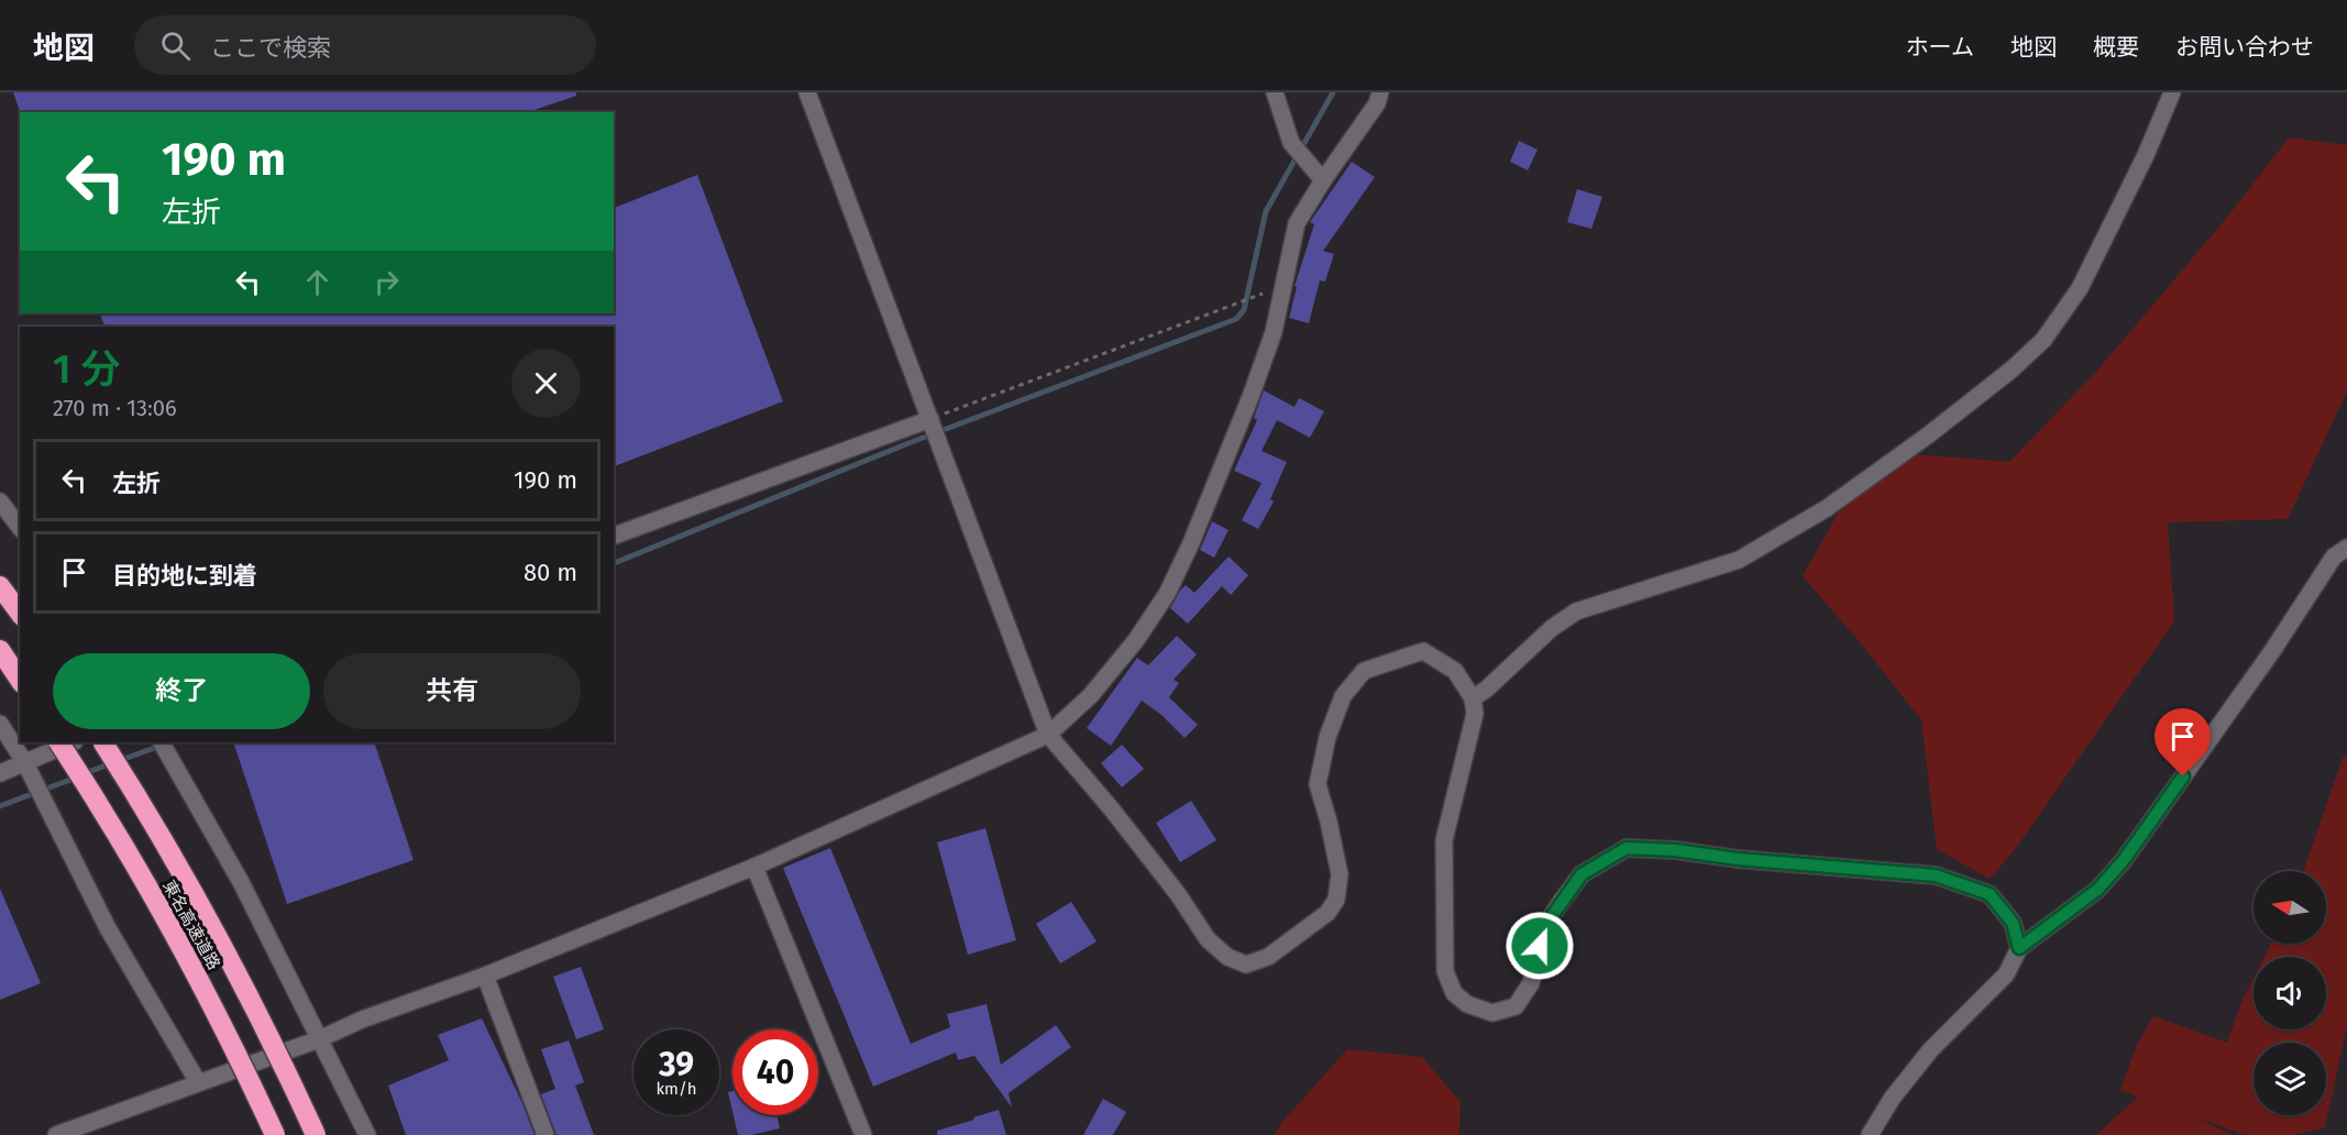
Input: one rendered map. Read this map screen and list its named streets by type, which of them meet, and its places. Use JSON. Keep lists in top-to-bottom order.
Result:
{
  "streets": {
    "highway": ["東名高速道路"]
  },
  "north": "left",
  "page": {
    "header": "地図",
    "search": "ここで検索",
    "nav": [
      "ホーム",
      "地図",
      "概要",
      "お問い合わせ"
    ],
    "turn": ["190 m", "左折"],
    "heading": ["1 分", "270 m · 13:06"],
    "list": [
      {
        "name": "左折",
        "value": "190 m"
      },
      {
        "name": "目的地に到着",
        "value": "80 m"
      }
    ],
    "buttons": ["終了", "共有"],
    "speed": "39 km/h",
    "limit": "40"
  }
}
